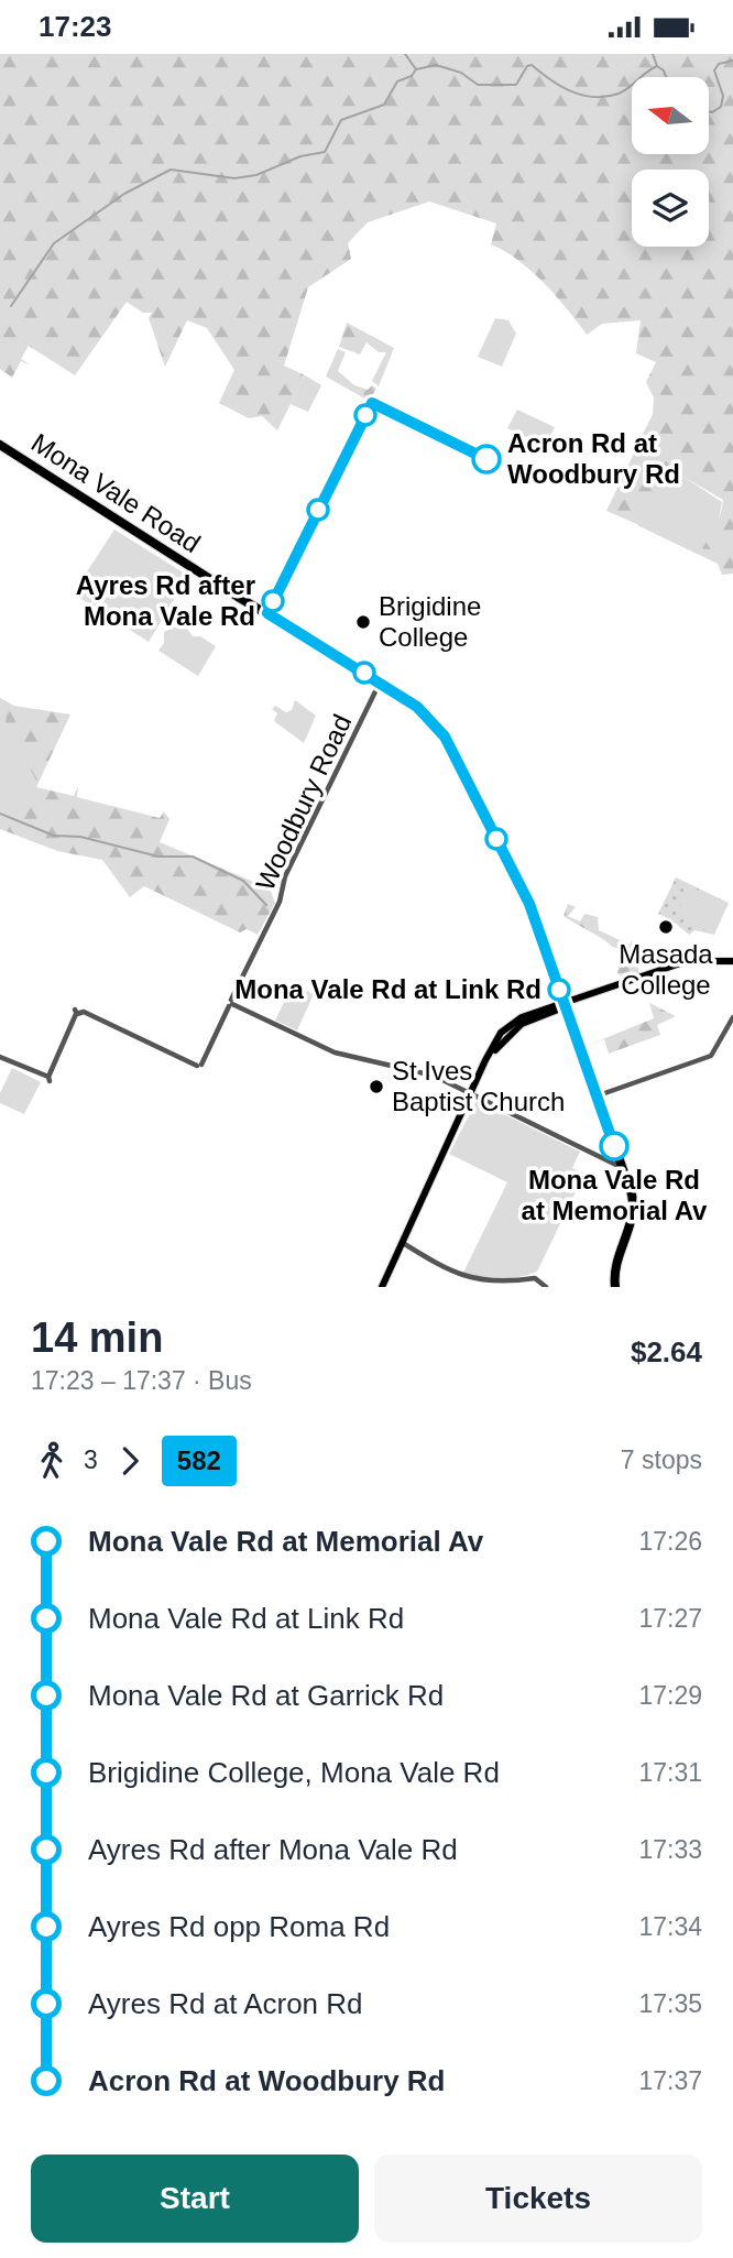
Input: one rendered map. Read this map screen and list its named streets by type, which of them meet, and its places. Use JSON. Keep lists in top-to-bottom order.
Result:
{
  "streets": {
    "highway": ["Mona Vale Road"],
    "street": ["Woodbury Road"]
  },
  "crossings": [
    ["Mona Vale Road", "Woodbury Road"]
  ],
  "places": [
    "Acron Rd at Woodbury Rd",
    "Ayres Rd after Mona Vale Rd",
    "Brigidine College",
    "Masada College",
    "Mona Vale Rd at Link Rd",
    "St Ives Baptist Church",
    "Mona Vale Rd at Memorial Av"
  ],
  "lines": ["bus line 582"],
  "north": "left",
  "page": {
    "status": "17:23",
    "heading": ["14 min", "17:23 – 17:37 · Bus", "$2.64"],
    "legs": ["3", "582", "7 stops"],
    "list": [
      {
        "name": "Mona Vale Rd at Memorial Av",
        "value": "17:26"
      },
      {
        "name": "Mona Vale Rd at Link Rd",
        "value": "17:27"
      },
      {
        "name": "Mona Vale Rd at Garrick Rd",
        "value": "17:29"
      },
      {
        "name": "Brigidine College, Mona Vale Rd",
        "value": "17:31"
      },
      {
        "name": "Ayres Rd after Mona Vale Rd",
        "value": "17:33"
      },
      {
        "name": "Ayres Rd opp Roma Rd",
        "value": "17:34"
      },
      {
        "name": "Ayres Rd at Acron Rd",
        "value": "17:35"
      },
      {
        "name": "Acron Rd at Woodbury Rd",
        "value": "17:37"
      }
    ],
    "buttons": ["Start", "Tickets"]
  }
}
